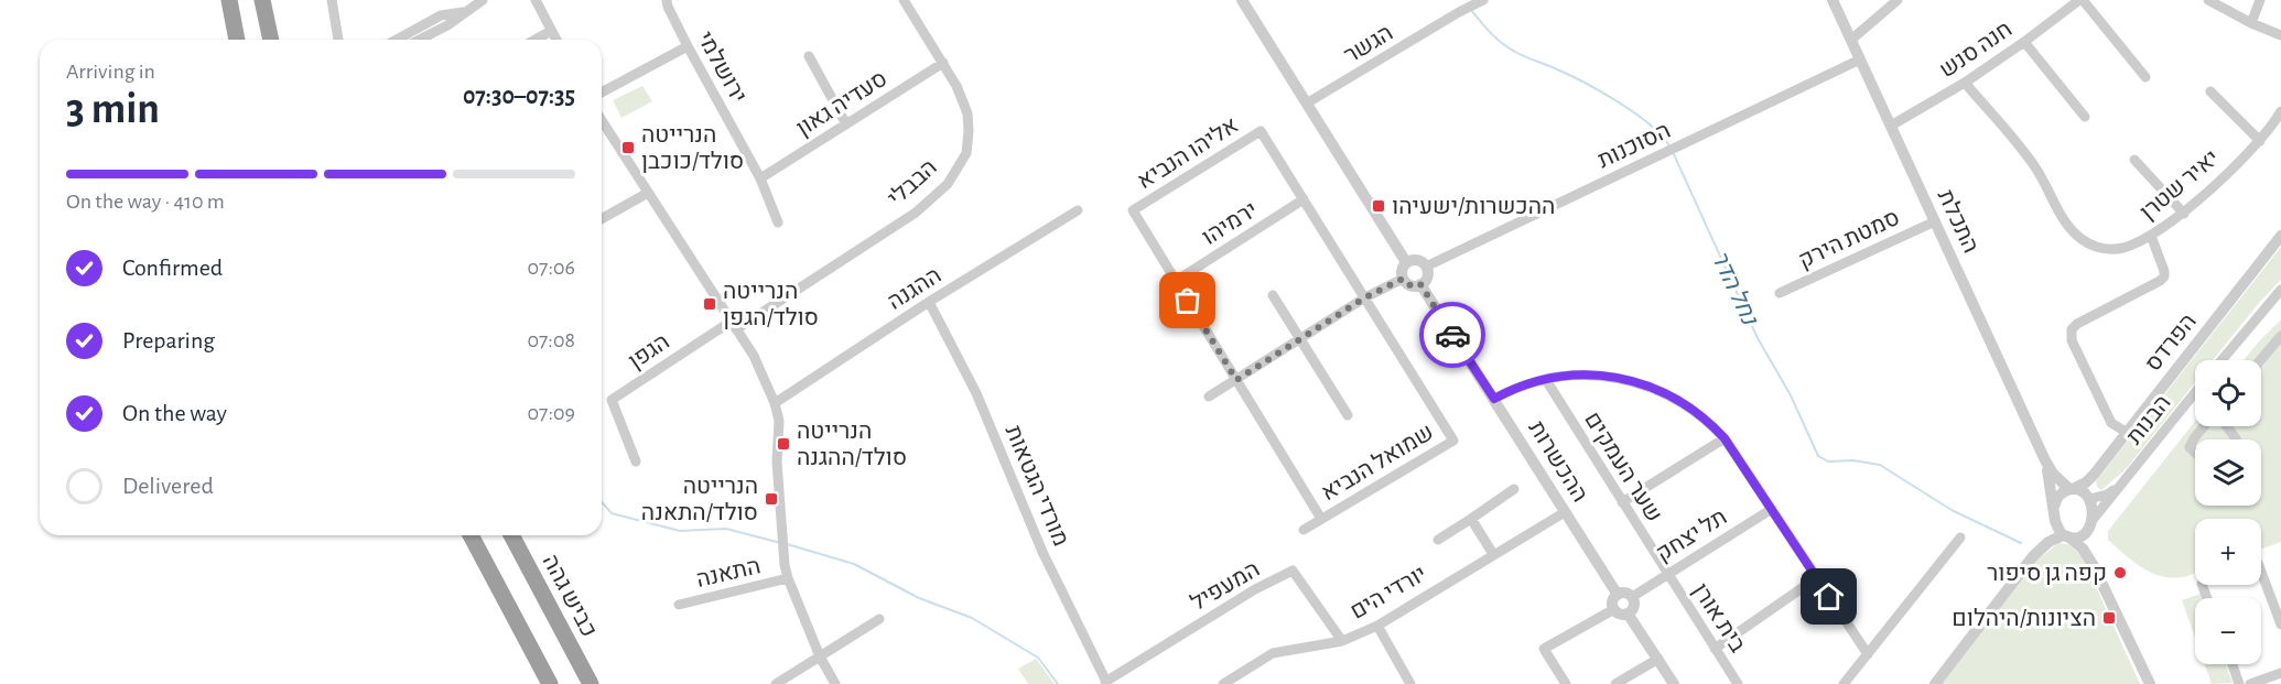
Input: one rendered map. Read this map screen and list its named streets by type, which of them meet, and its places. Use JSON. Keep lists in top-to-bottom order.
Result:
{
  "streets": {
    "highway": ["כביש גהה"],
    "street": [
      "הגשר",
      "חנה סנש",
      "ירושלמי",
      "סעדיה גאון",
      "הסוכנות",
      "אליהו הנביא",
      "הבבלי",
      "יאיר שטרן",
      "התכלת",
      "ירמיהו",
      "סמטת הירק",
      "ההגנה",
      "הפרדס",
      "הגפן",
      "הבנות",
      "ההכשרות",
      "שמואל הנביא",
      "שער העמקים",
      "מורדי הגטאות",
      "תל יצחק",
      "התאנה",
      "המעפיל",
      "יורדי הים",
      "בית אורן"
    ]
  },
  "crossings": [
    ["חנה סנש", "יאיר שטרן"],
    ["חנה סנש", "התכלת"],
    ["ירושלמי", "סעדיה גאון"],
    ["סעדיה גאון", "הבבלי"],
    ["הסוכנות", "התכלת"],
    ["הסוכנות", "ההכשרות"],
    ["אליהו הנביא", "ירמיהו"],
    ["אליהו הנביא", "שמואל הנביא"],
    ["הבבלי", "הגפן"],
    ["התכלת", "סמטת הירק"],
    ["התכלת", "הפרדס"],
    ["התכלת", "הבנות"],
    ["ההגנה", "מורדי הגטאות"],
    ["הפרדס", "הבנות"],
    ["ההכשרות", "תל יצחק"],
    ["ההכשרות", "יורדי הים"],
    ["שער העמקים", "תל יצחק"],
    ["שער העמקים", "בית אורן"],
    ["מורדי הגטאות", "המעפיל"],
    ["תל יצחק", "בית אורן"],
    ["המעפיל", "יורדי הים"]
  ],
  "water": ["נחל הדר"],
  "places": {
    "transit": [
      "הנרייטה סולד/כוכבן",
      "ההכשרות/ישעיהו",
      "הנרייטה סולד/הגפן",
      "הנרייטה סולד/ההגנה",
      "הנרייטה סולד/התאנה",
      "הציונות/היהלום"
    ],
    "other": ["קפה גן סיפור"]
  },
  "page": {
    "heading": ["3 min", "Arriving in", "07:30–07:35"],
    "bar": "On the way · 410 m",
    "list": [
      ["Confirmed", "07:06"],
      ["Preparing", "07:08"],
      ["On the way", "07:09"],
      "Delivered"
    ],
    "map_buttons": ["+", "−"]
  }
}
